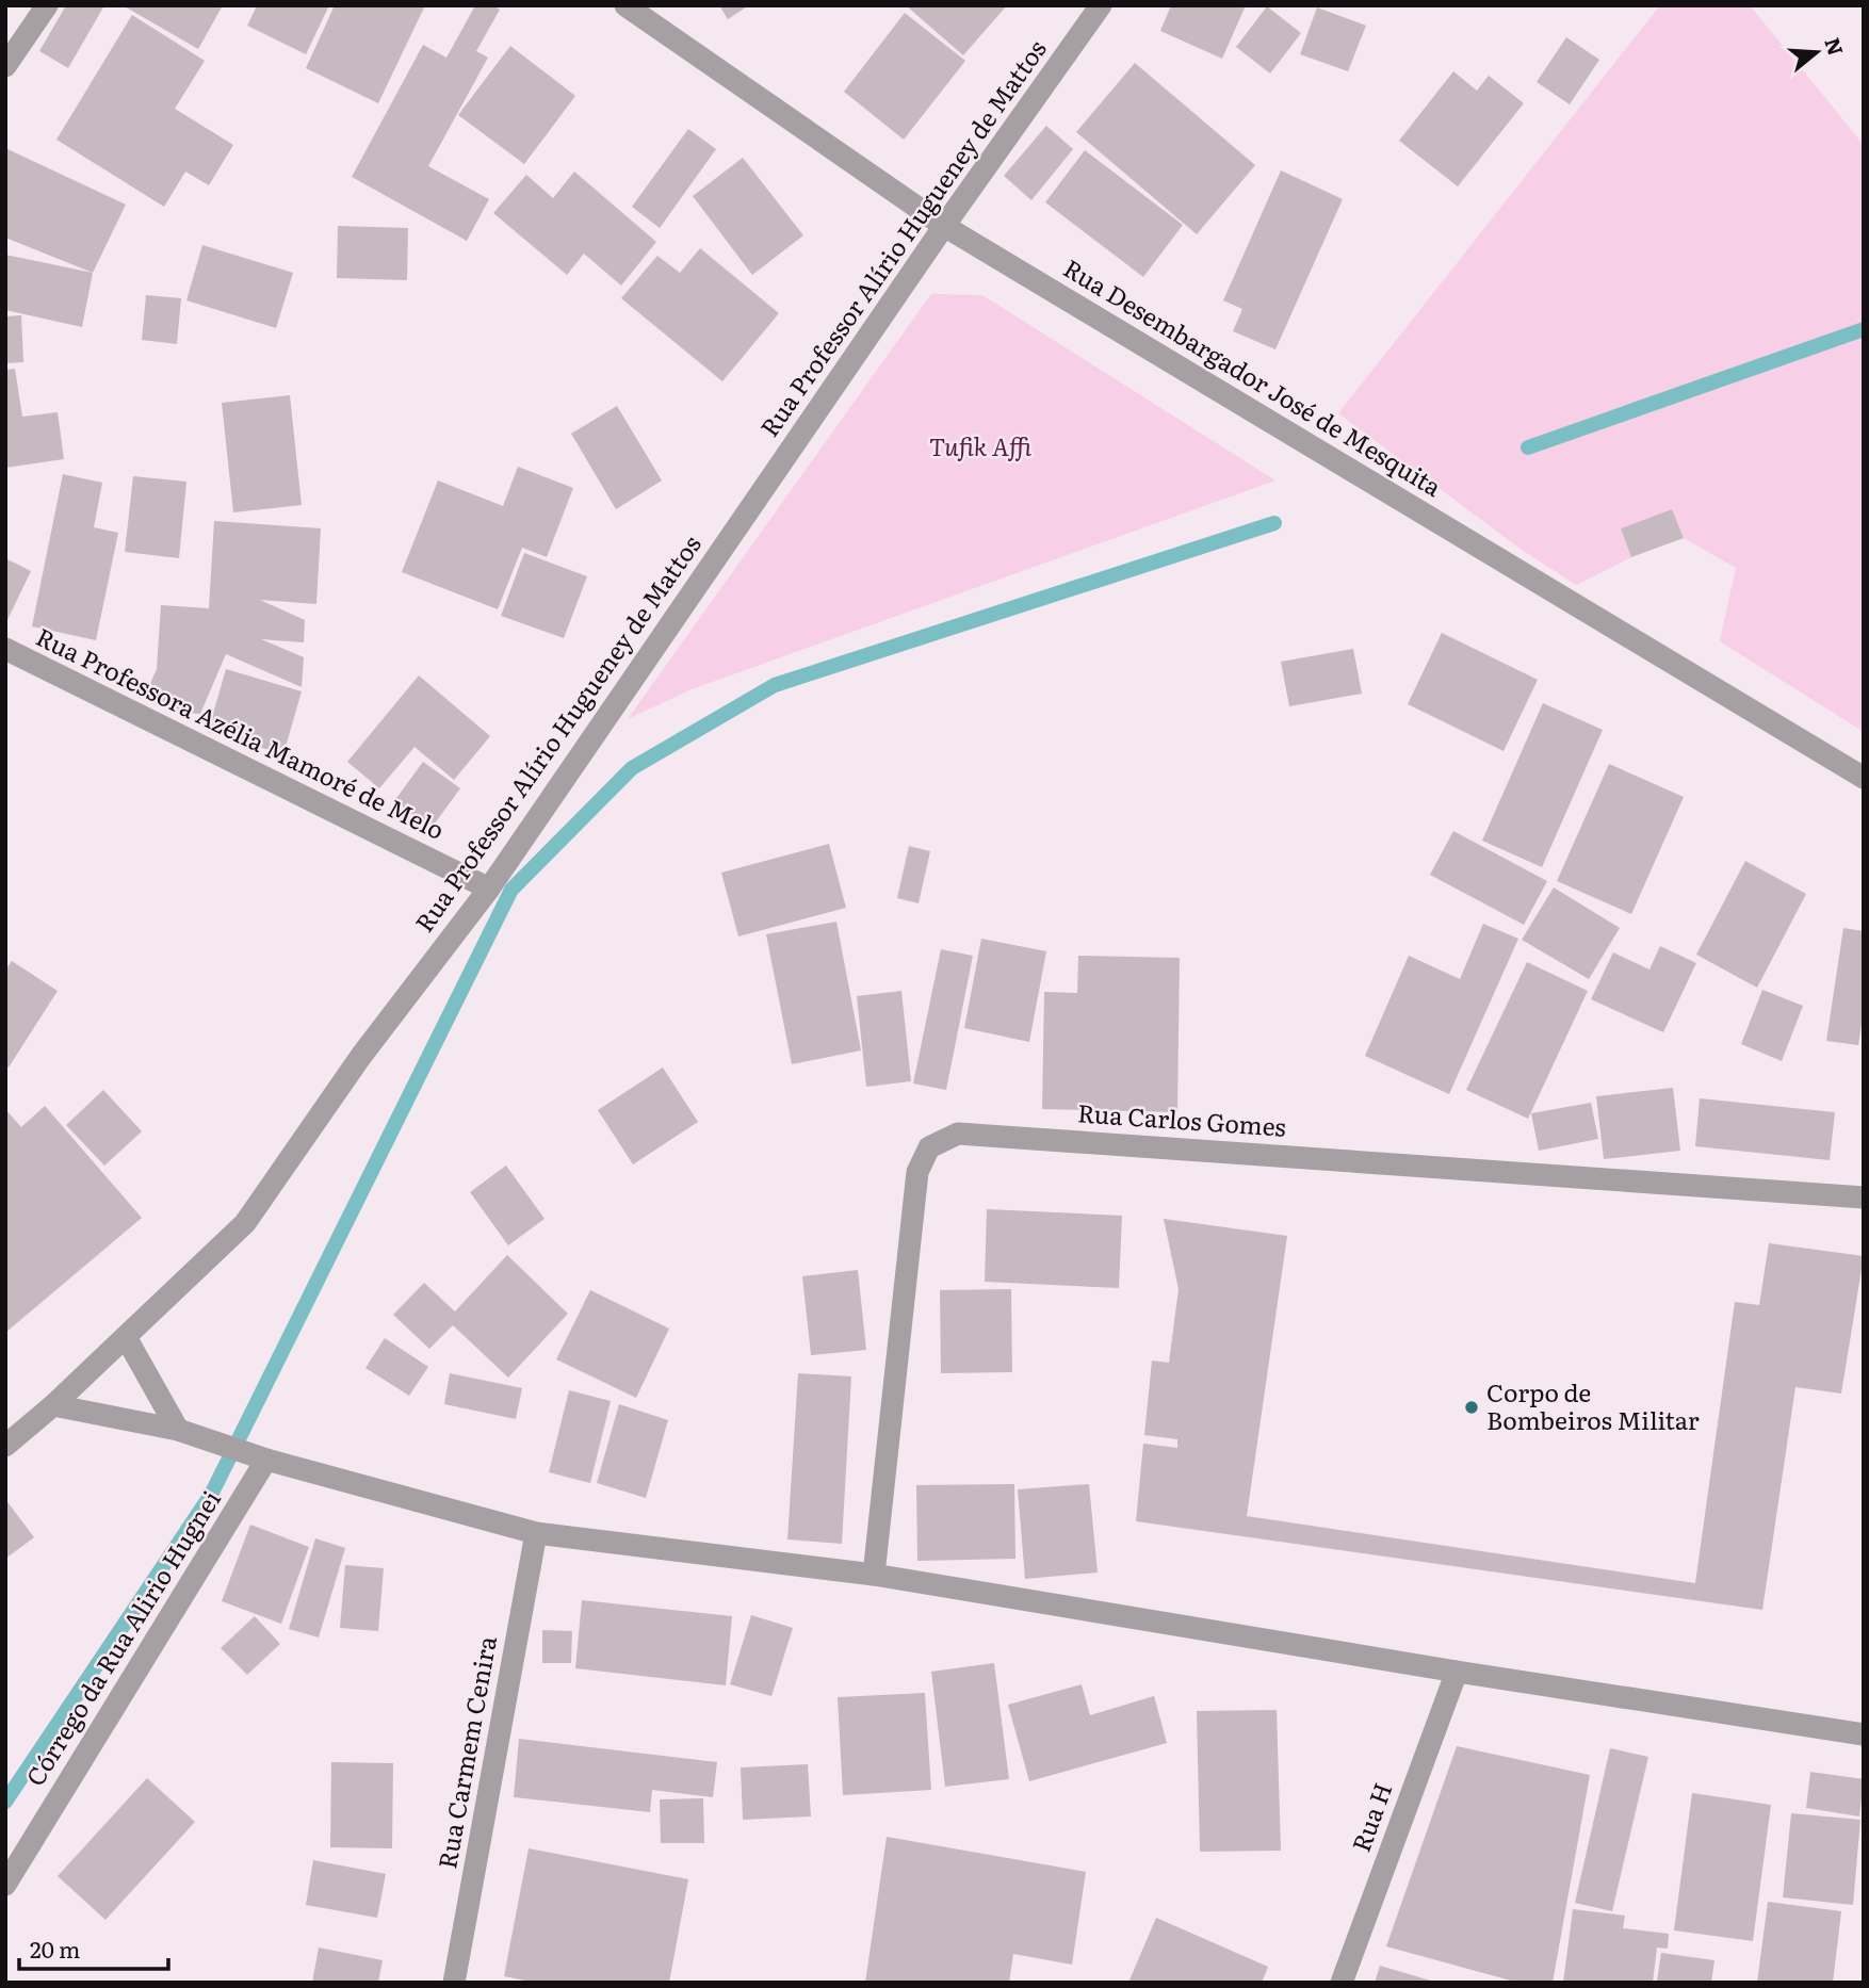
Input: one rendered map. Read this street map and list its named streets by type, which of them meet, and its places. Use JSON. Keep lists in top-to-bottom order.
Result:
{
  "streets": {
    "street": [
      "Rua Professor Alírio Hugueney de Mattos",
      "Rua Desembargador José de Mesquita",
      "Rua Professora Azélia Mamoré de Melo",
      "Rua Carlos Gomes",
      "Córrego da Rua Alirio Hugnei",
      "Rua Carmem Cenira",
      "Rua H"
    ]
  },
  "crossings": [
    ["Rua Professor Alírio Hugueney de Mattos", "Rua Desembargador José de Mesquita"],
    ["Rua Professor Alírio Hugueney de Mattos", "Rua Professora Azélia Mamoré de Melo"]
  ],
  "parks": ["Tufik Affi"],
  "places": ["Corpo de Bombeiros Militar"],
  "scale_bar": "20 m",
  "north": "right"
}
